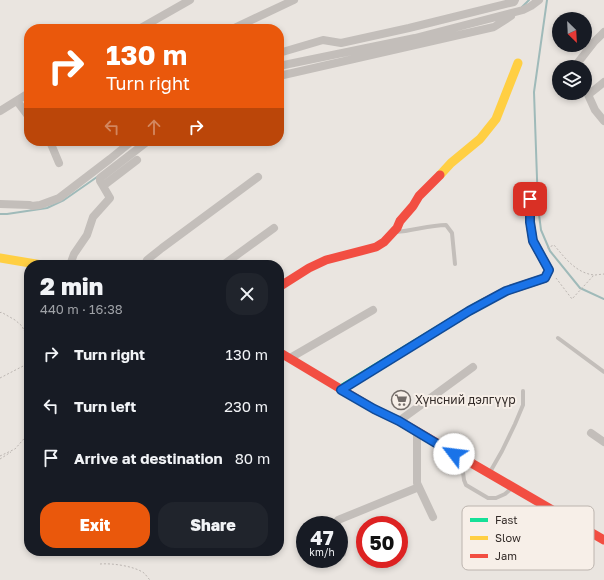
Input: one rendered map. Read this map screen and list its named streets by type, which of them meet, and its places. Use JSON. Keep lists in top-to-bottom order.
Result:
{
  "places": {
    "supermarket": ["Хүнсний дэлгүүр"]
  },
  "legend": ["Fast", "Slow", "Jam"],
  "north": "bottom right",
  "page": {
    "turn": ["130 m", "Turn right"],
    "heading": ["2 min", "440 m · 16:38"],
    "list": [
      {
        "name": "Turn right",
        "value": "130 m"
      },
      {
        "name": "Turn left",
        "value": "230 m"
      },
      {
        "name": "Arrive at destination",
        "value": "80 m"
      }
    ],
    "buttons": ["Exit", "Share"],
    "speed": "47 km/h",
    "limit": "50"
  }
}
